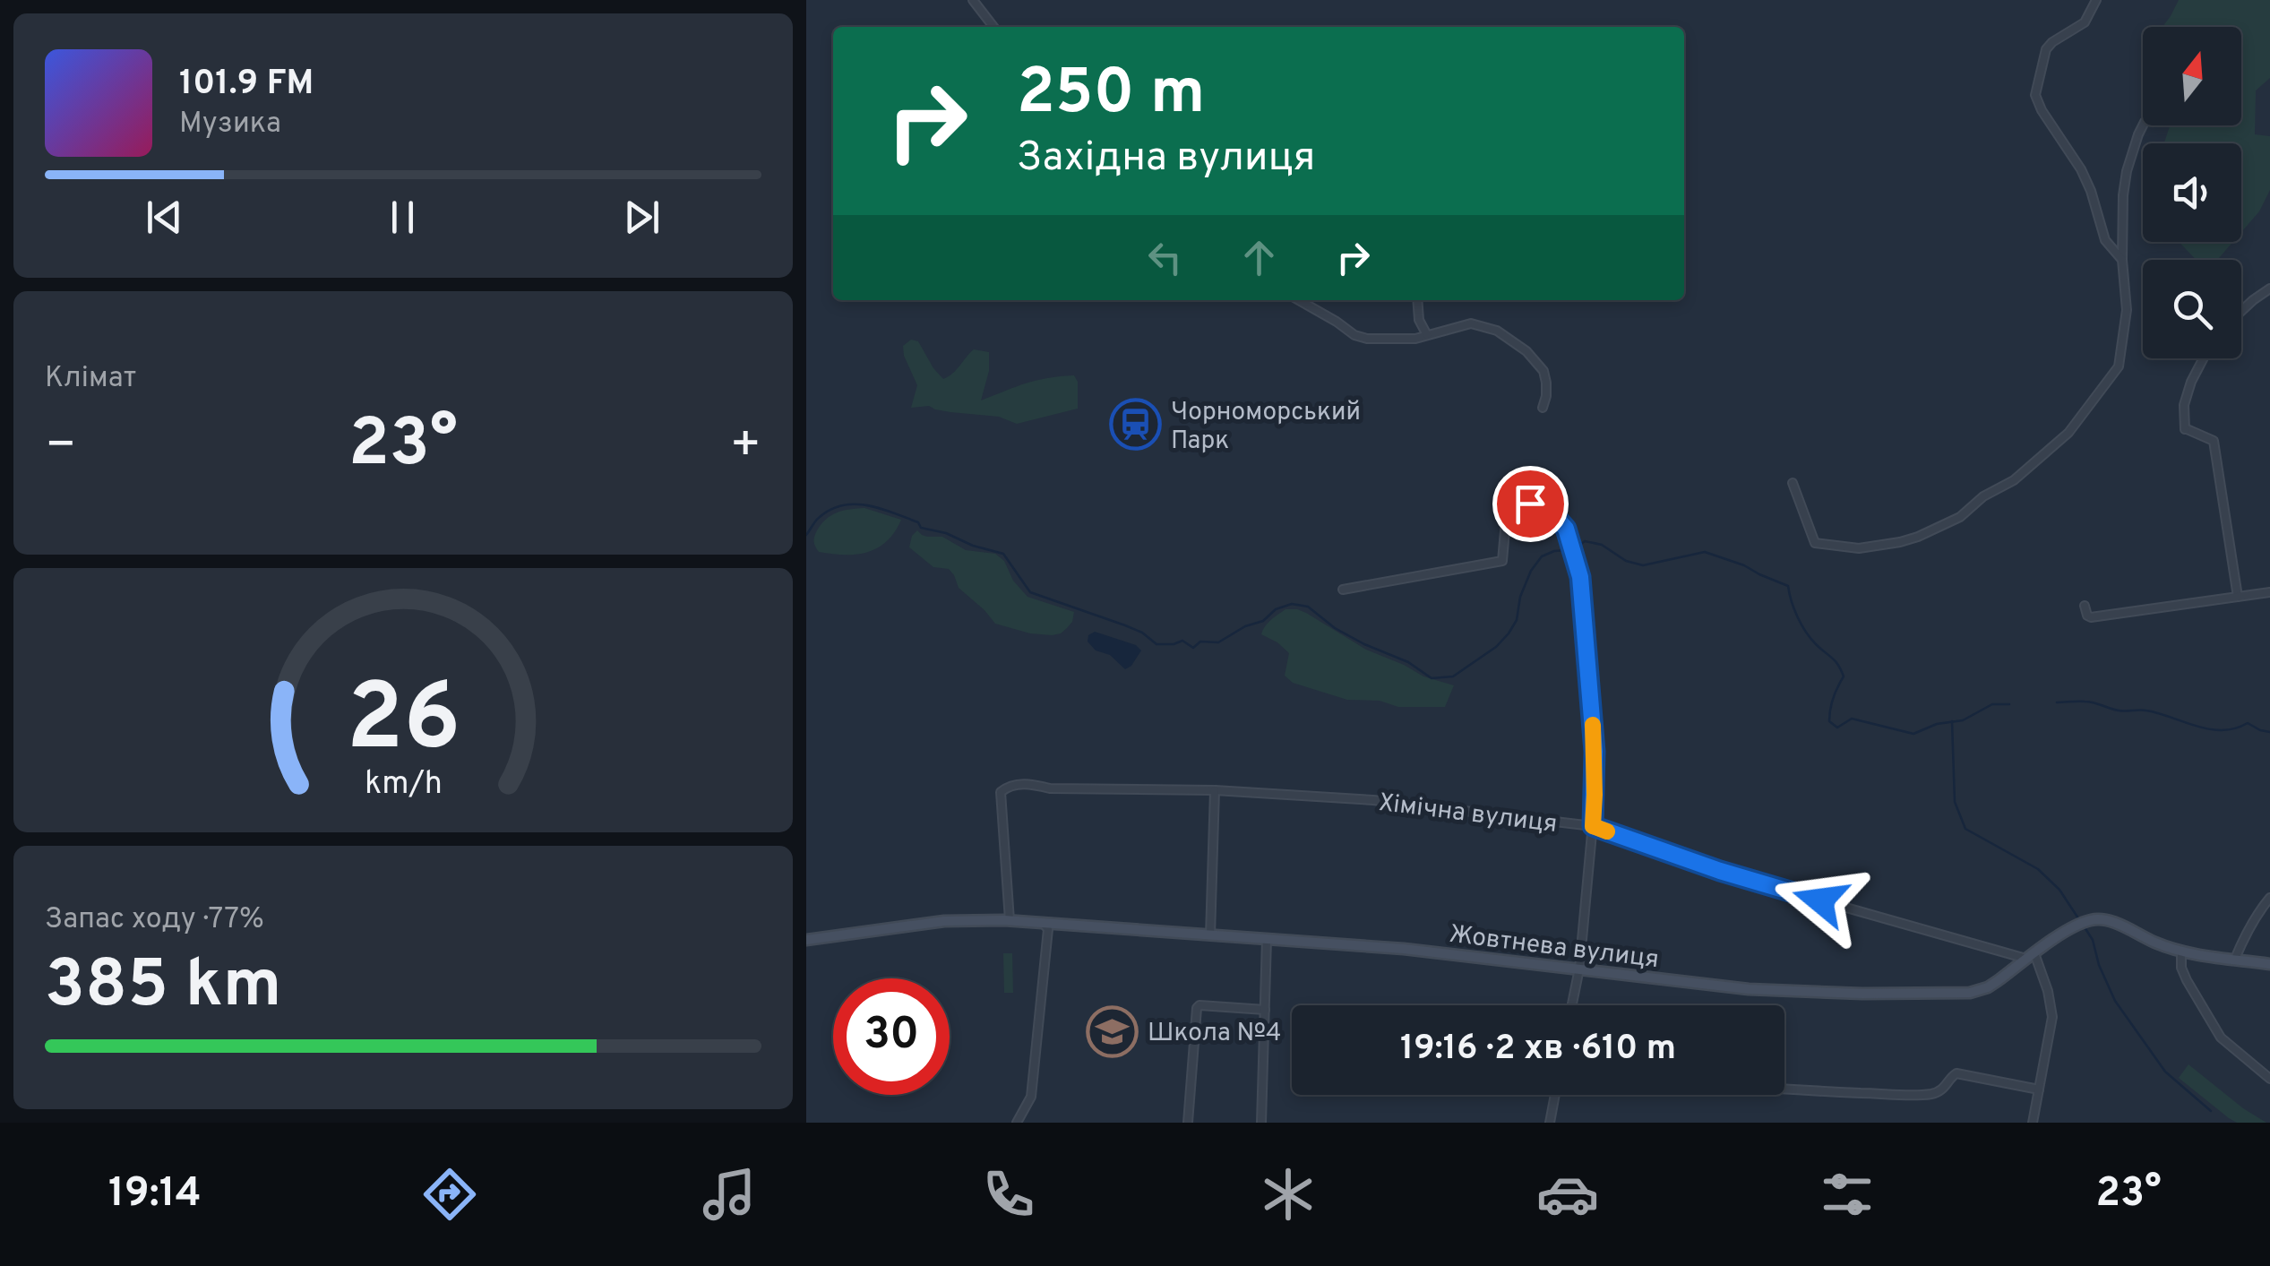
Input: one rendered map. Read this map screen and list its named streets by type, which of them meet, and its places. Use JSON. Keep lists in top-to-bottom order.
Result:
{
  "streets": {
    "main road": ["Жовтнева вулиця"],
    "street": ["Хімічна вулиця"]
  },
  "crossings": [
    ["Хімічна вулиця", "Жовтнева вулиця"]
  ],
  "places": {
    "station": ["Чорноморський Парк"],
    "school or university": ["Школа №4"]
  },
  "north": "top",
  "page": {
    "turn": ["250 m", "Західна вулиця"],
    "song": ["101.9 FM", "Музика"],
    "tile": [
      "Клімат",
      ["Запас ходу · 77%", "385 km"]
    ],
    "heat": ["−", "23°", "+"],
    "limit": "30",
    "trip": "19:16 · 2 хв · 610 m",
    "tabs": ["19:14", "23°"],
    "gauge": ["26", "km/h"]
  }
}
